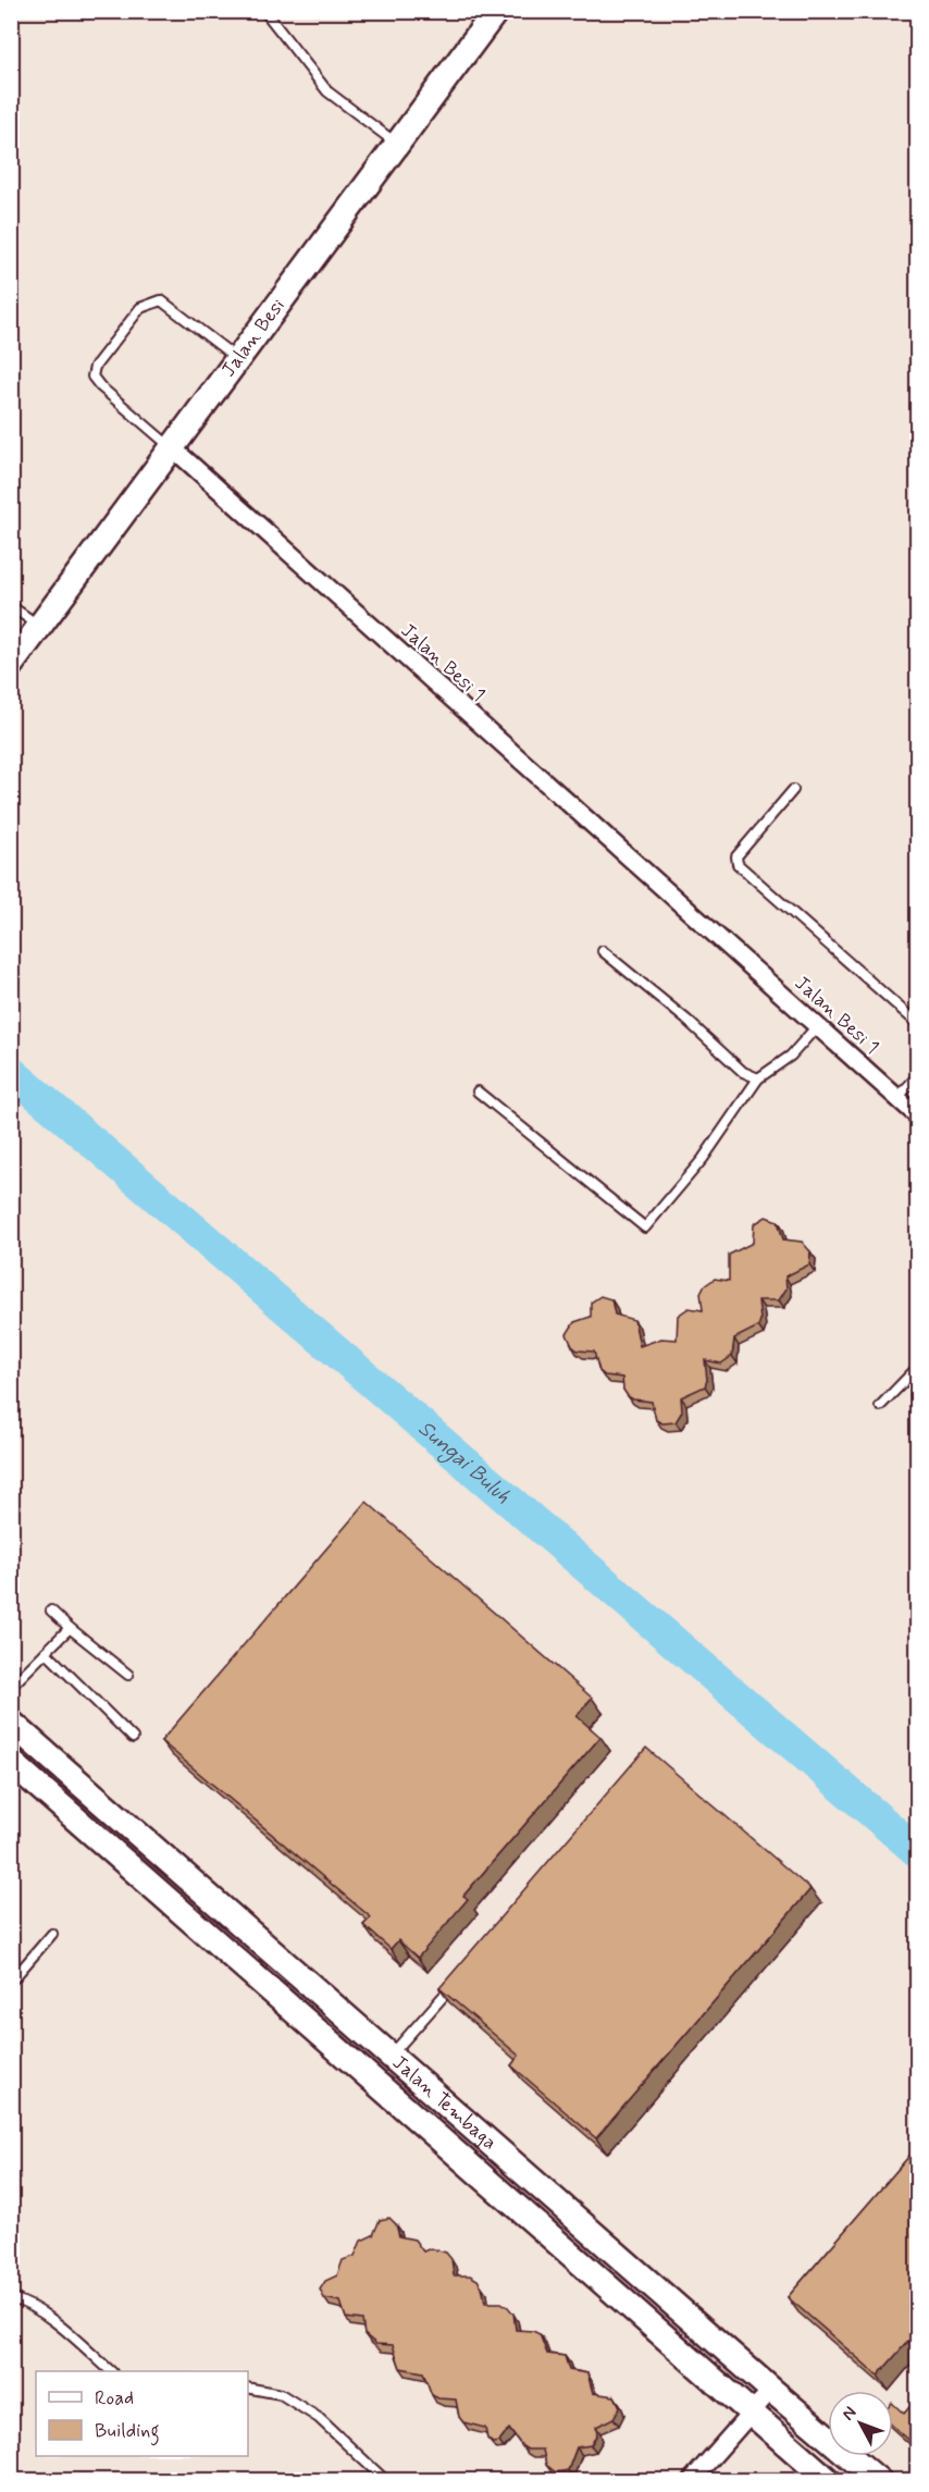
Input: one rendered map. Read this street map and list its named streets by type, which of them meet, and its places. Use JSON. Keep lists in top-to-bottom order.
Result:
{
  "streets": {
    "main road": ["Jalan Besi", "Jalan Tembaga"],
    "street": ["Jalan Besi 1"]
  },
  "crossings": [
    ["Jalan Besi", "Jalan Besi 1"]
  ],
  "water": ["Sungai Buluh"],
  "legend": ["Road", "Building"],
  "north": "top left"
}
